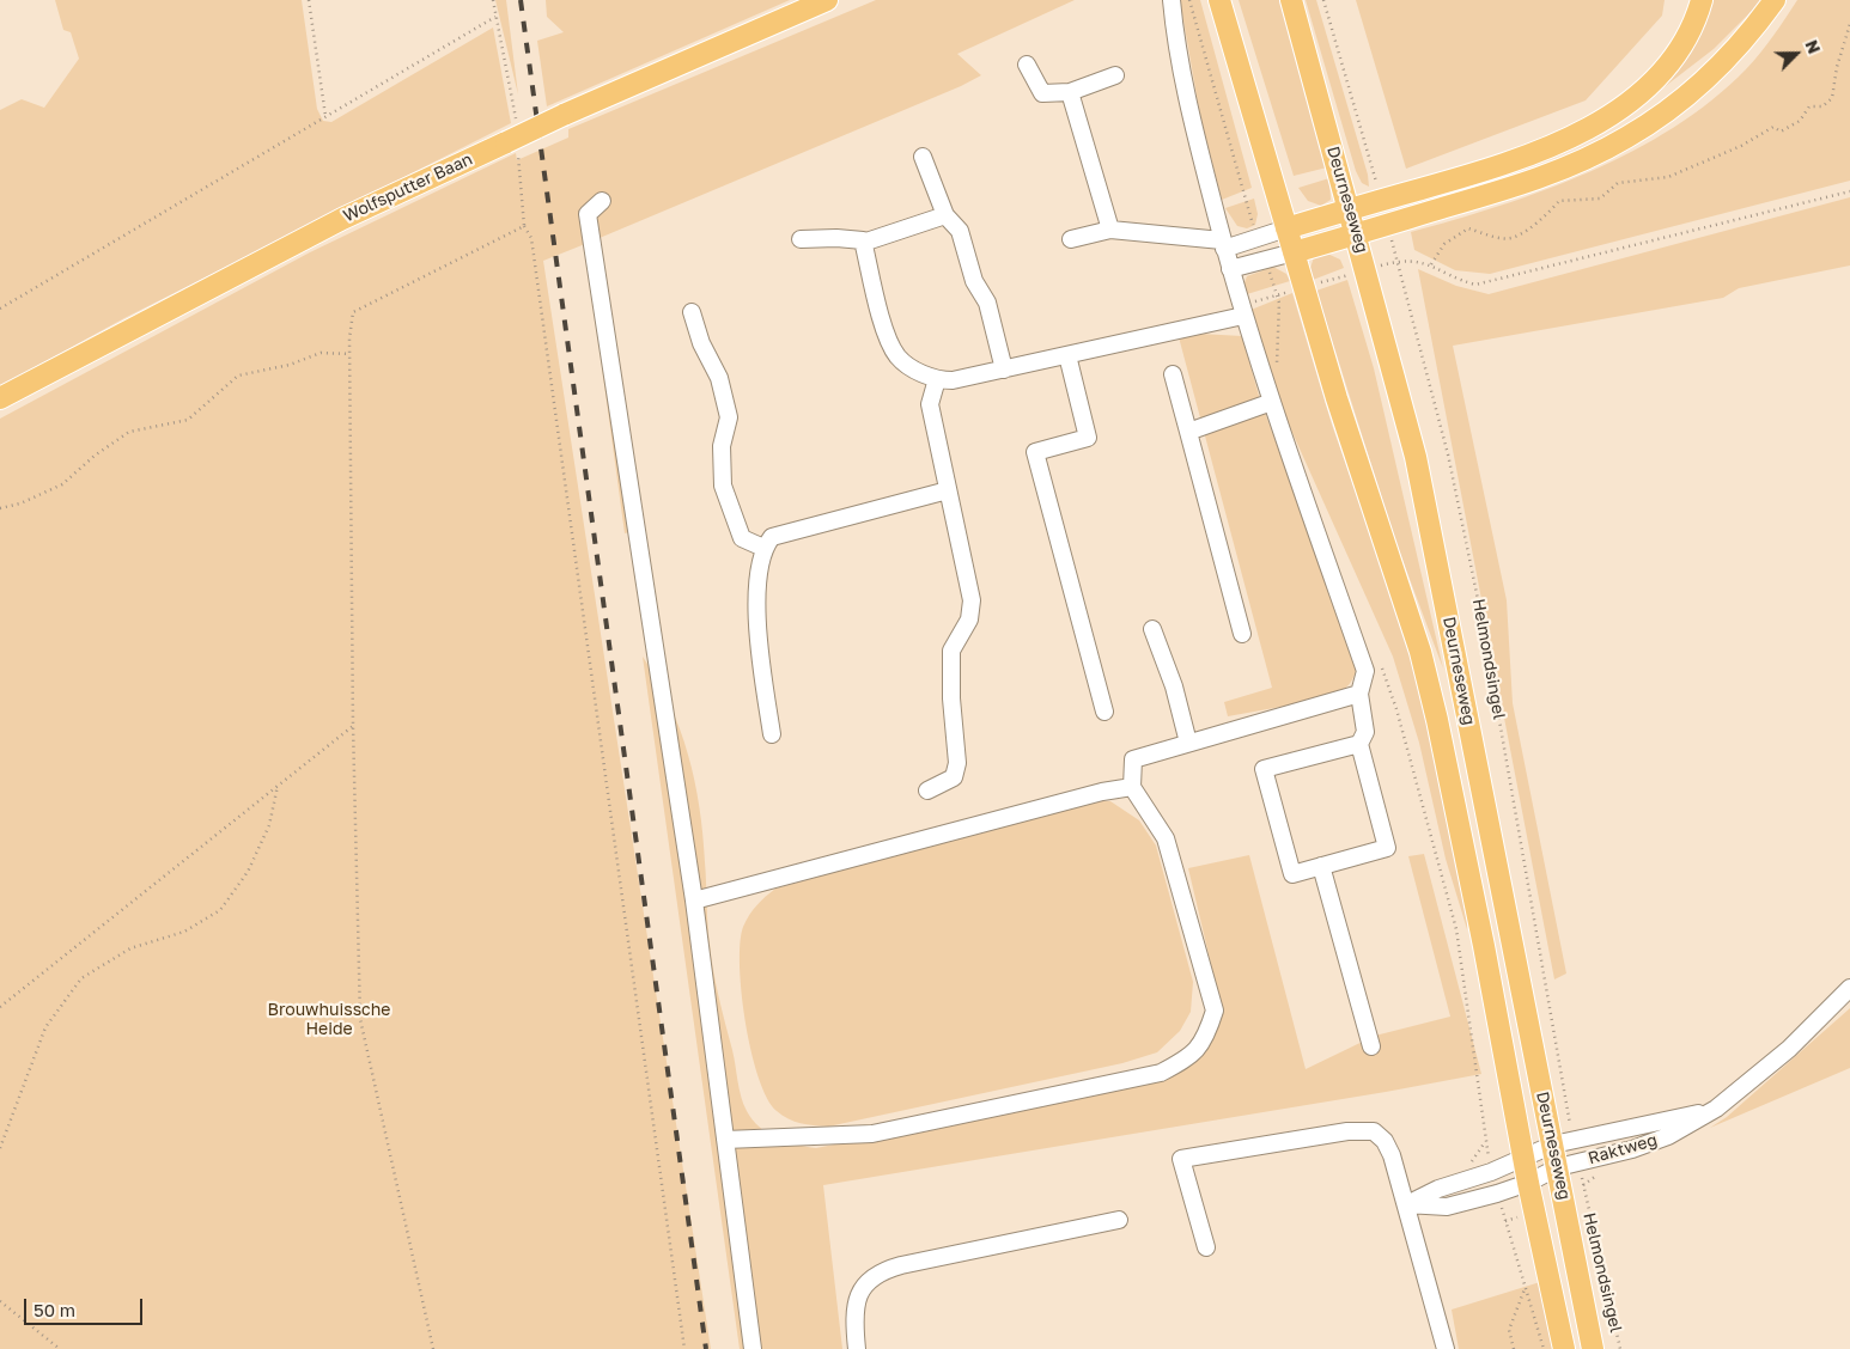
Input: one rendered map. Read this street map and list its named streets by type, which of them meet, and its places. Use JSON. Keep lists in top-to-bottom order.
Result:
{
  "streets": {
    "main road": ["Wolfsputter Baan", "Deurneseweg"],
    "street": ["Raktweg"],
    "path": ["Helmondsingel"]
  },
  "crossings": [
    ["Deurneseweg", "Raktweg"]
  ],
  "parks": ["Brouwhuissche Heide"],
  "scale_bar": "50 m",
  "north": "top right"
}
